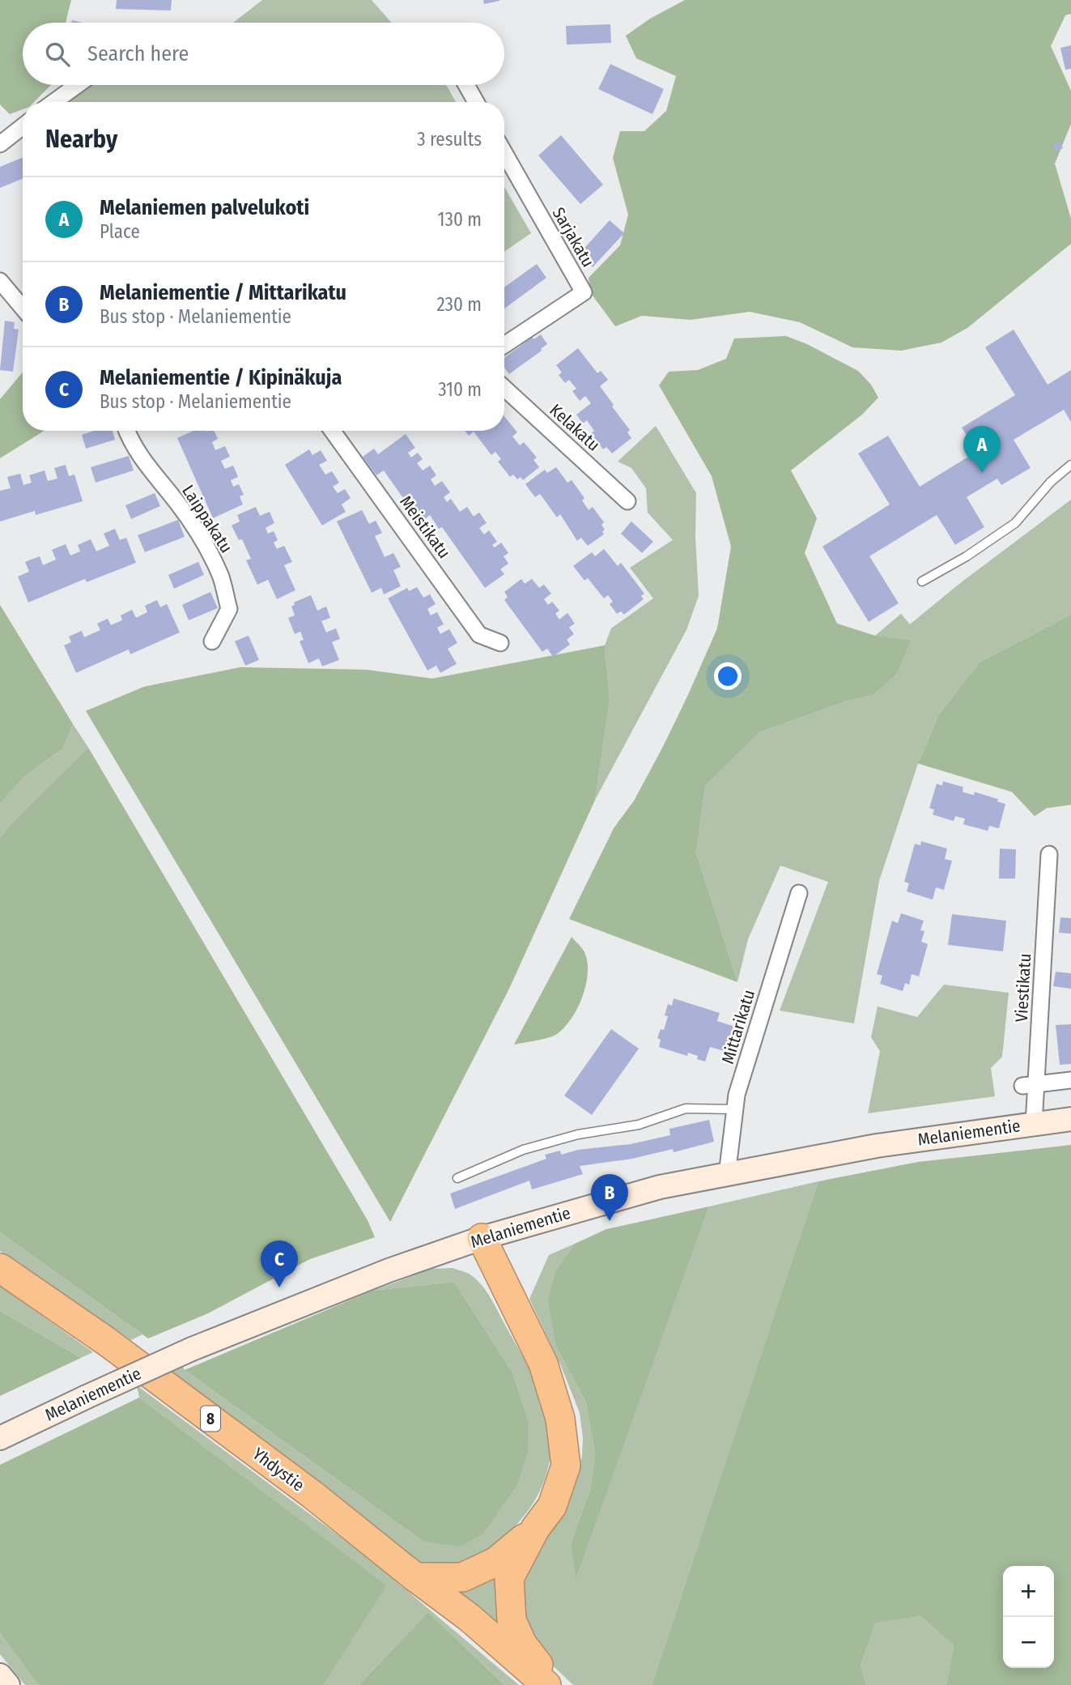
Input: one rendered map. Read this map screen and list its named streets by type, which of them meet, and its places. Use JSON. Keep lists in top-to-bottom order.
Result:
{
  "streets": {
    "highway": ["8", "Yhdystie"],
    "main road": ["Melaniementie"],
    "street": [
      "Sarjakatu",
      "Kelakatu",
      "Laippakatu",
      "Meistikatu",
      "Viestikatu",
      "Mittarikatu"
    ]
  },
  "crossings": [
    ["Viestikatu", "Melaniementie"],
    ["Mittarikatu", "Melaniementie"]
  ],
  "page": {
    "search": "Search here",
    "heading": ["Nearby", "3 results"],
    "list": [
      {
        "mark": "A",
        "name": "Melaniemen palvelukoti",
        "note": "Place",
        "value": "130 m"
      },
      {
        "mark": "B",
        "name": "Melaniementie / Mittarikatu",
        "note": "Bus stop · Melaniementie",
        "value": "230 m"
      },
      {
        "mark": "C",
        "name": "Melaniementie / Kipinäkuja",
        "note": "Bus stop · Melaniementie",
        "value": "310 m"
      }
    ],
    "pins": ["A", "B", "C"],
    "map_buttons": ["+", "−"]
  }
}
